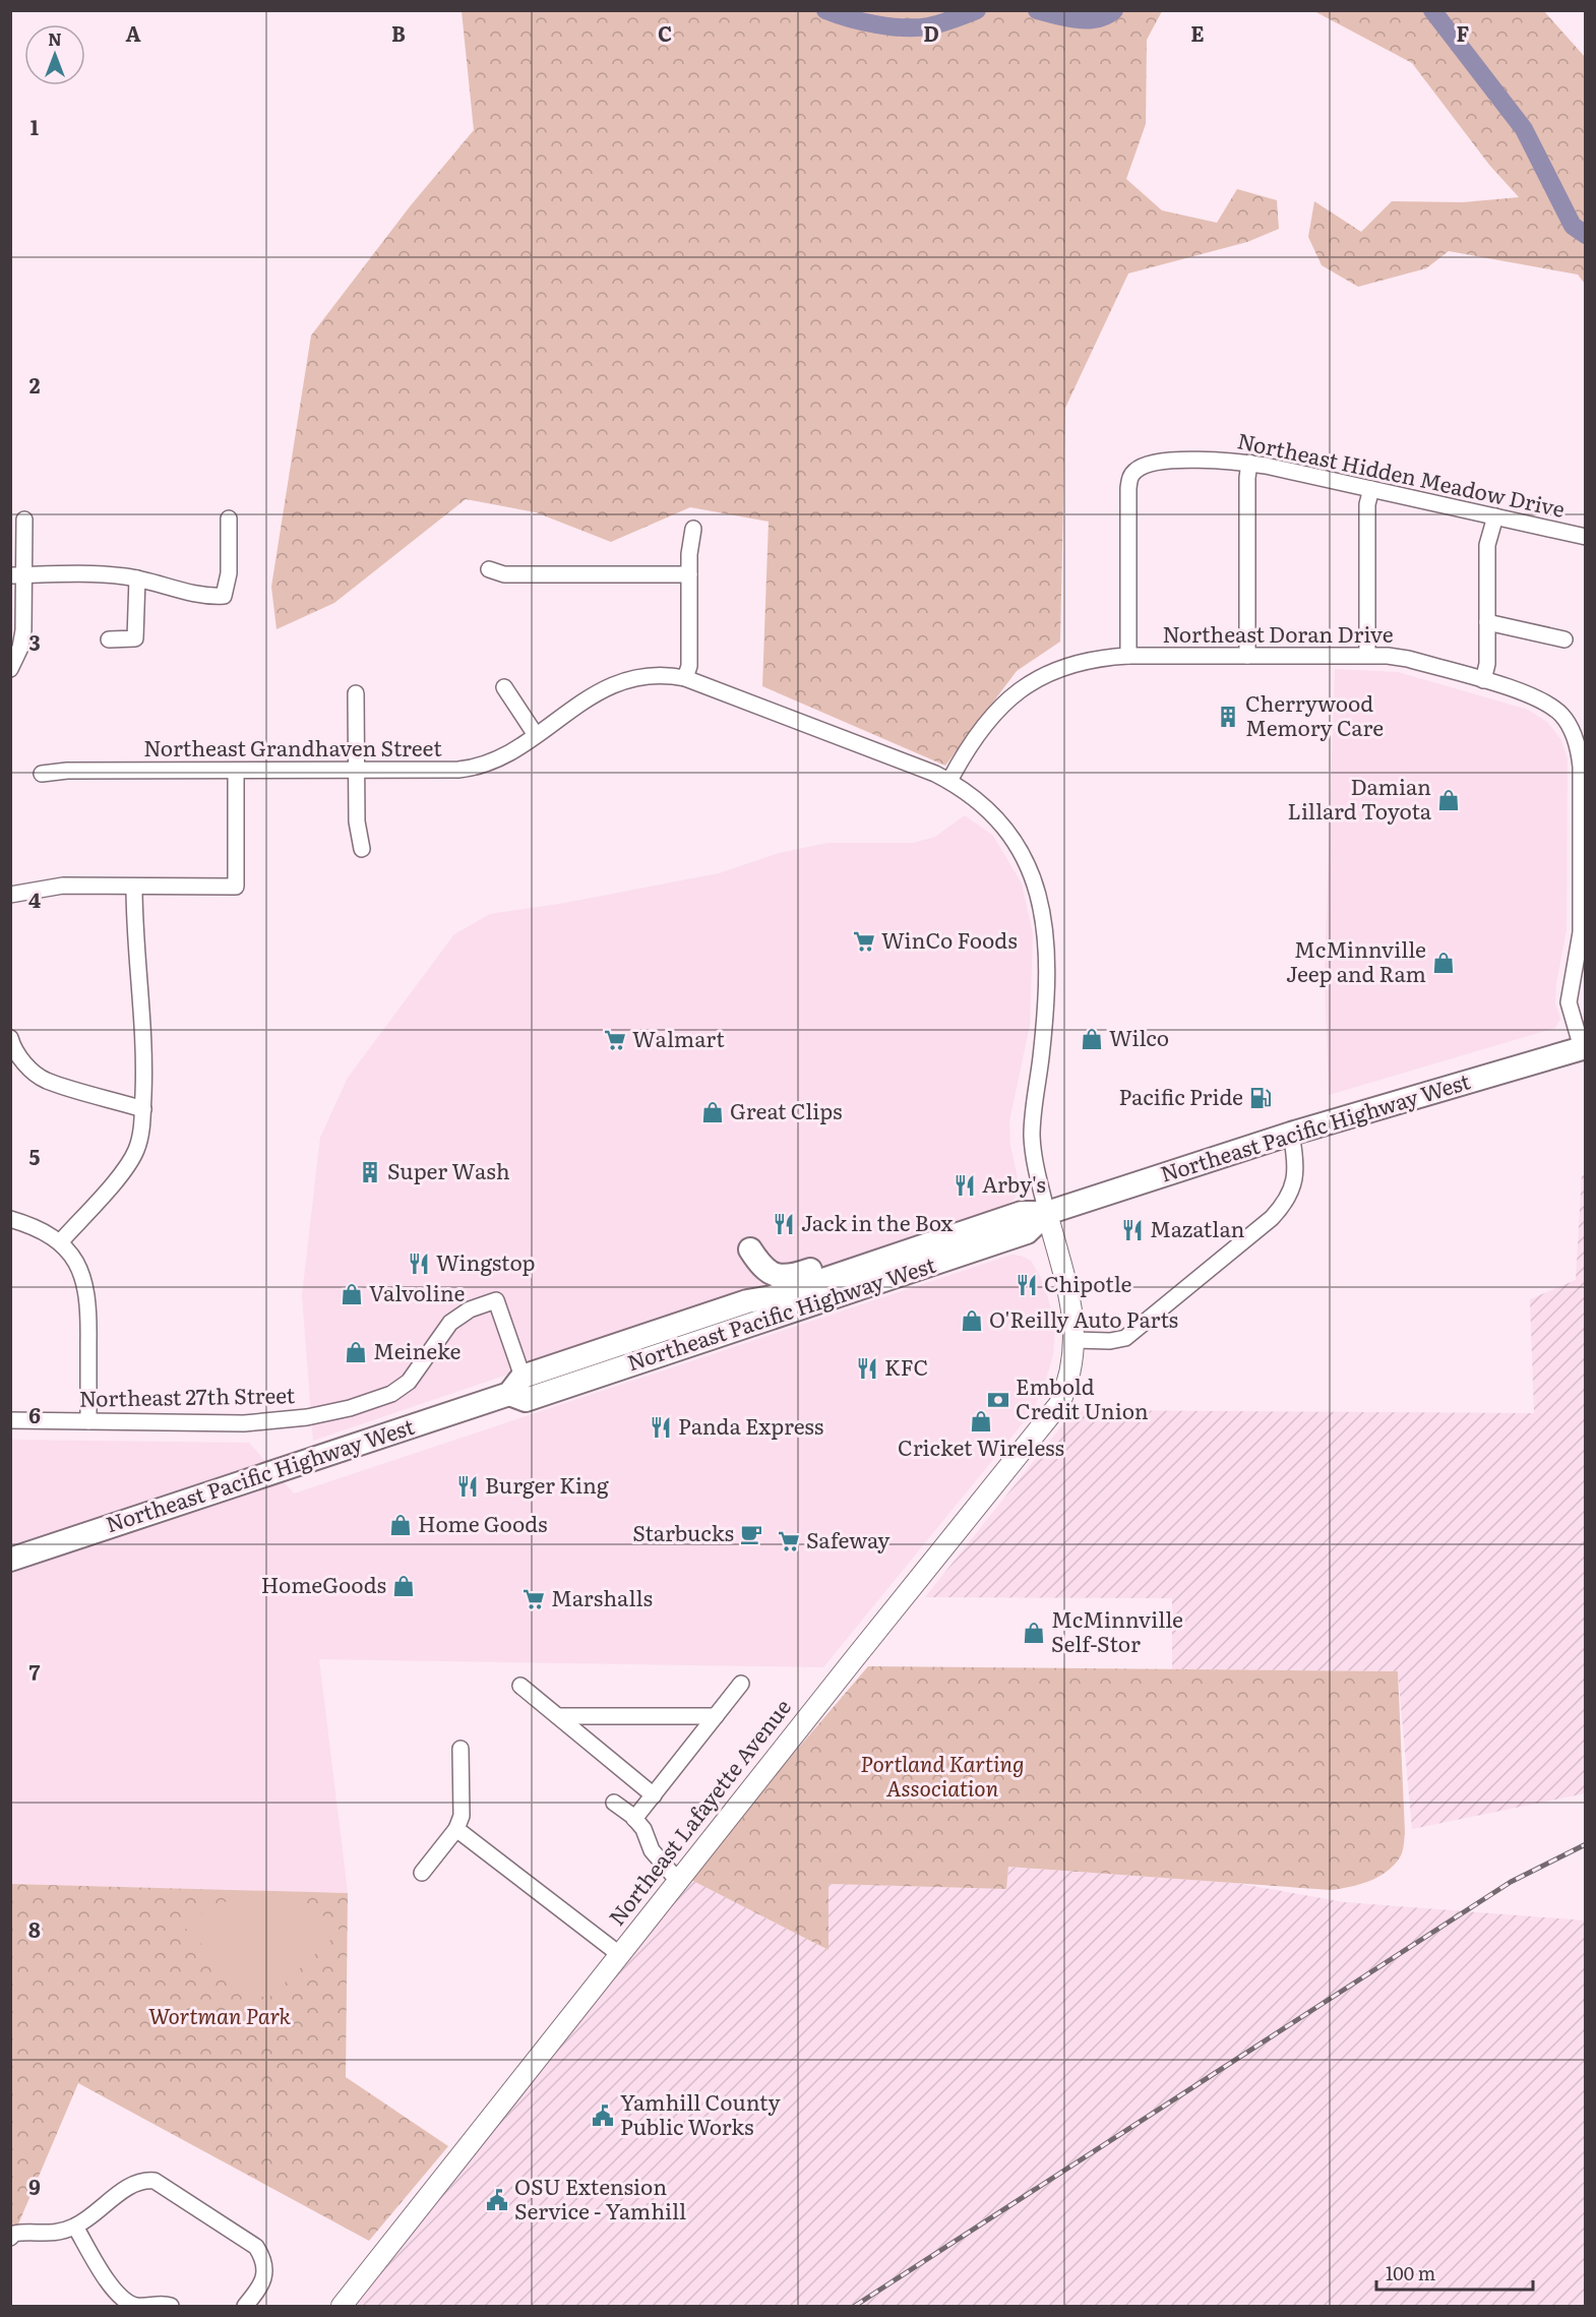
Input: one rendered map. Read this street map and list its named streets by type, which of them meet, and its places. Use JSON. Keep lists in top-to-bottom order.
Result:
{
  "streets": {
    "highway": ["Northeast Pacific Highway West"],
    "main road": ["Northeast Lafayette Avenue"],
    "street": [
      "Northeast Hidden Meadow Drive",
      "Northeast Doran Drive",
      "Northeast Grandhaven Street",
      "Northeast 27th Street"
    ]
  },
  "crossings": [
    ["Northeast Hidden Meadow Drive", "Northeast Doran Drive"],
    ["Northeast Doran Drive", "Northeast Grandhaven Street"],
    ["Northeast Doran Drive", "Northeast Pacific Highway West"],
    ["Northeast Grandhaven Street", "Northeast Pacific Highway West"],
    ["Northeast Grandhaven Street", "Northeast Lafayette Avenue"],
    ["Northeast Pacific Highway West", "Northeast 27th Street"],
    ["Northeast Pacific Highway West", "Northeast Lafayette Avenue"]
  ],
  "parks": ["Portland Karting Association", "Wortman Park"],
  "places": {
    "building": ["Cherrywood Memory Care", "Super Wash"],
    "shop": [
      "Damian Lillard Toyota",
      "McMinnville Jeep and Ram",
      "Wilco",
      "Great Clips",
      "Valvoline",
      "O'Reilly Auto Parts",
      "Meineke",
      "Cricket Wireless",
      "Home Goods",
      "HomeGoods",
      "McMinnville Self-Stor"
    ],
    "supermarket": [
      "WinCo Foods",
      "Walmart",
      "Safeway",
      "Marshalls"
    ],
    "fuel station": ["Pacific Pride"],
    "restaurant": [
      "Arby's",
      "Jack in the Box",
      "Mazatlan",
      "Wingstop",
      "Chipotle",
      "KFC",
      "Panda Express",
      "Burger King"
    ],
    "bank": ["Embold Credit Union"],
    "cafe": ["Starbucks"],
    "public building": ["Yamhill County Public Works", "OSU Extension Service - Yamhill"]
  },
  "scale_bar": "100 m",
  "north": "top",
  "grid": {
    "columns": [
      "A",
      "B",
      "C",
      "D",
      "E",
      "F"
    ],
    "rows": [
      "1",
      "2",
      "3",
      "4",
      "5",
      "6",
      "7",
      "8",
      "9"
    ]
  }
}
